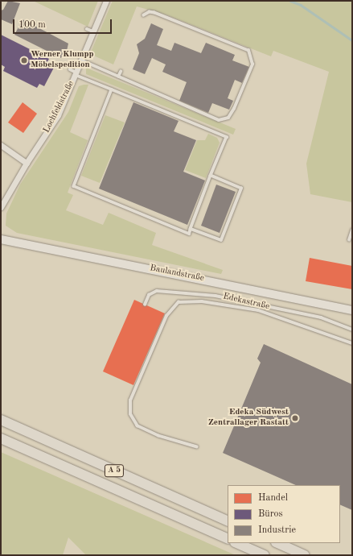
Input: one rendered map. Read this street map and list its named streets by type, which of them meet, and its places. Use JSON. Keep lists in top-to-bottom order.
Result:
{
  "streets": {
    "highway": ["A 5"],
    "street": ["Lochfeldstraße", "Baulandstraße"],
    "lane": ["Edekastraße"]
  },
  "places": ["Werner Klumpp Möbelspedition", "Edeka Südwest Zentrallager Rastatt"],
  "legend": ["Handel", "Büros", "Industrie"],
  "scale_bar": "100 m"
}
